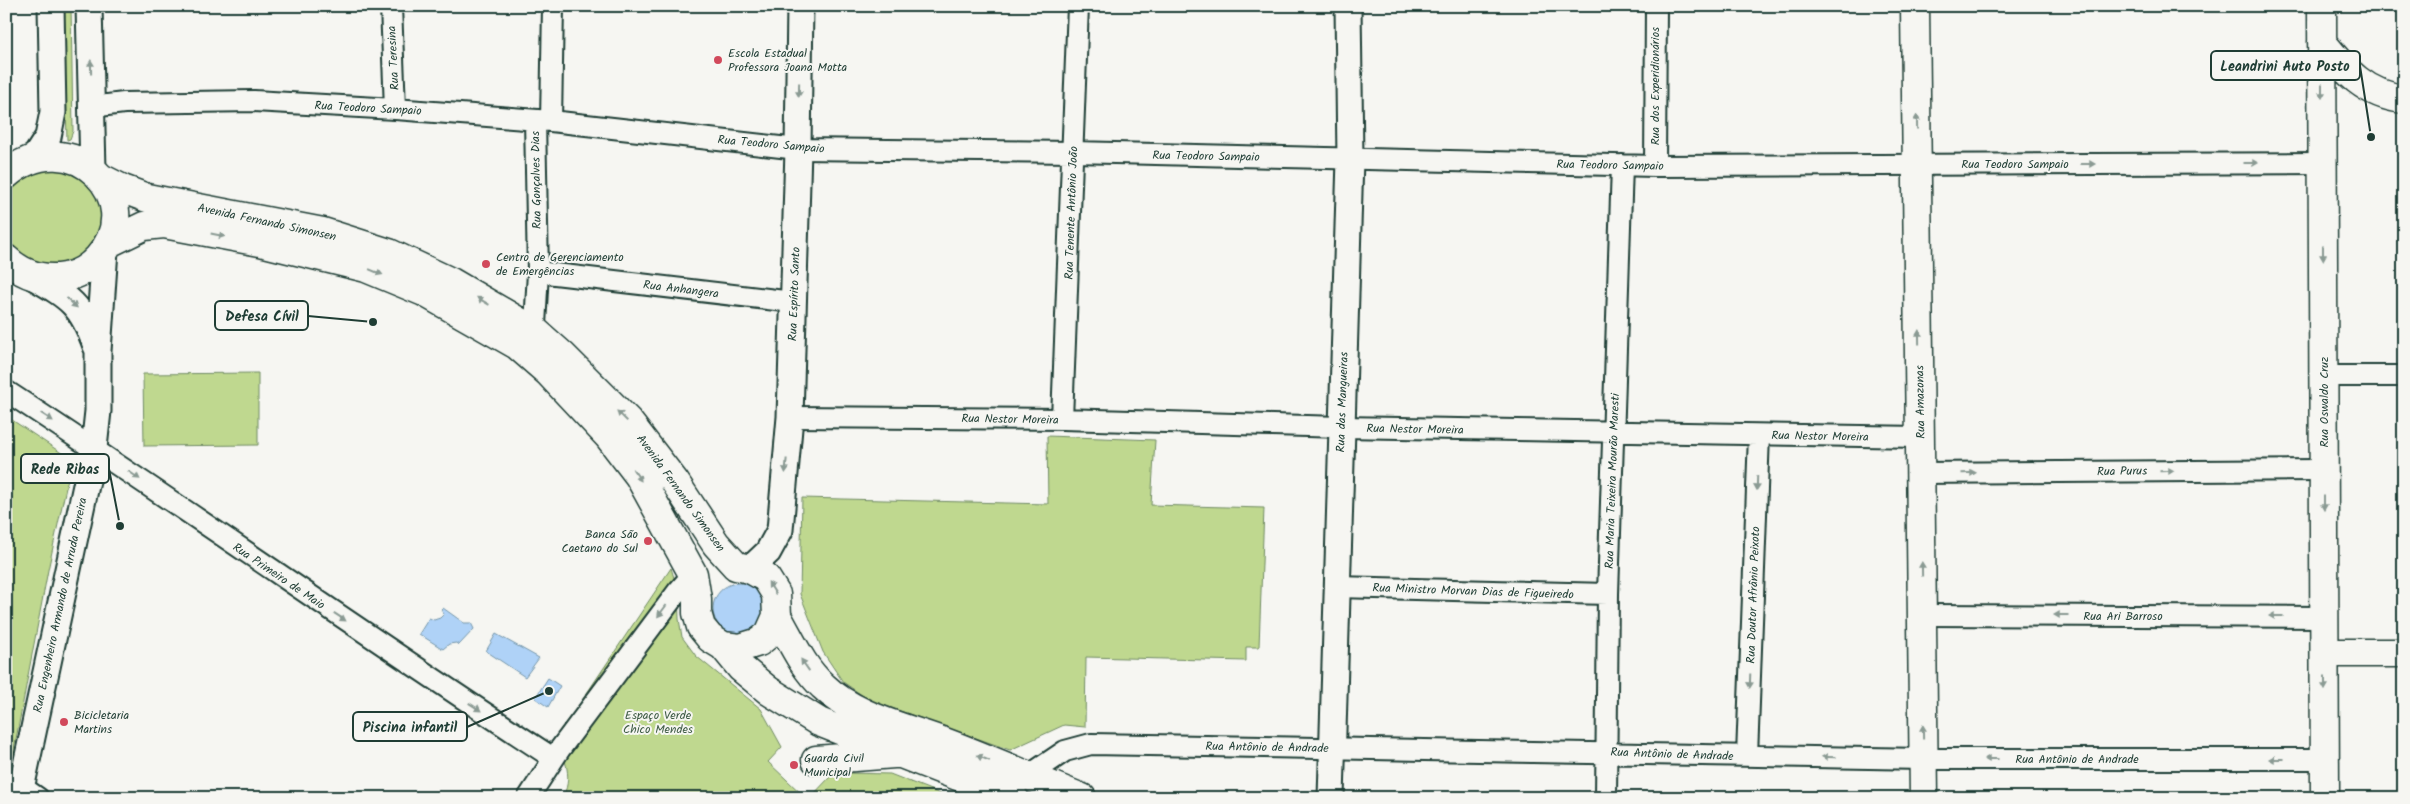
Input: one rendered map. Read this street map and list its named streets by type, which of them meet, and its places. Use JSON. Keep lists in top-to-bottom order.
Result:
{
  "streets": {
    "main road": ["Avenida Fernando Simonsen", "Rua Amazonas", "Rua Oswaldo Cruz"],
    "street": [
      "Rua Teresina",
      "Rua dos Experidionários",
      "Rua Teodoro Sampaio",
      "Rua Gonçalves Dias",
      "Rua Tenente Antônio João",
      "Rua Anhangera",
      "Rua Espírito Santo",
      "Rua das Mangueiras",
      "Rua Nestor Moreira",
      "Rua Purus",
      "Rua Maria Teixeira Mourão Maresti",
      "Rua Primeiro de Maio",
      "Rua Ministro Morvan Dias de Figueiredo",
      "Rua Doutor Afrânio Peixoto",
      "Rua Engenheiro Armando de Arruda Pereira",
      "Rua Ari Barroso",
      "Rua Antônio de Andrade"
    ]
  },
  "crossings": [
    ["Rua Teresina", "Rua Teodoro Sampaio"],
    ["Rua dos Experidionários", "Rua Teodoro Sampaio"],
    ["Rua Teodoro Sampaio", "Rua Gonçalves Dias"],
    ["Rua Teodoro Sampaio", "Rua Tenente Antônio João"],
    ["Rua Teodoro Sampaio", "Rua Espírito Santo"],
    ["Rua Teodoro Sampaio", "Rua das Mangueiras"],
    ["Rua Teodoro Sampaio", "Rua Amazonas"],
    ["Rua Teodoro Sampaio", "Rua Oswaldo Cruz"],
    ["Rua Teodoro Sampaio", "Rua Maria Teixeira Mourão Maresti"],
    ["Rua Gonçalves Dias", "Avenida Fernando Simonsen"],
    ["Rua Gonçalves Dias", "Rua Anhangera"],
    ["Rua Tenente Antônio João", "Rua Nestor Moreira"],
    ["Avenida Fernando Simonsen", "Rua Espírito Santo"],
    ["Avenida Fernando Simonsen", "Rua Engenheiro Armando de Arruda Pereira"],
    ["Avenida Fernando Simonsen", "Rua Antônio de Andrade"],
    ["Rua Anhangera", "Rua Espírito Santo"],
    ["Rua Espírito Santo", "Rua Nestor Moreira"],
    ["Rua das Mangueiras", "Rua Nestor Moreira"],
    ["Rua das Mangueiras", "Rua Ministro Morvan Dias de Figueiredo"],
    ["Rua das Mangueiras", "Rua Antônio de Andrade"],
    ["Rua Amazonas", "Rua Nestor Moreira"],
    ["Rua Amazonas", "Rua Purus"],
    ["Rua Amazonas", "Rua Ari Barroso"],
    ["Rua Amazonas", "Rua Antônio de Andrade"],
    ["Rua Oswaldo Cruz", "Rua Purus"],
    ["Rua Oswaldo Cruz", "Rua Ari Barroso"],
    ["Rua Oswaldo Cruz", "Rua Antônio de Andrade"],
    ["Rua Nestor Moreira", "Rua Maria Teixeira Mourão Maresti"],
    ["Rua Nestor Moreira", "Rua Doutor Afrânio Peixoto"],
    ["Rua Maria Teixeira Mourão Maresti", "Rua Ministro Morvan Dias de Figueiredo"],
    ["Rua Maria Teixeira Mourão Maresti", "Rua Antônio de Andrade"],
    ["Rua Primeiro de Maio", "Rua Engenheiro Armando de Arruda Pereira"],
    ["Rua Doutor Afrânio Peixoto", "Rua Antônio de Andrade"]
  ],
  "one_way": [
    "Rua Espírito Santo",
    "Rua Amazonas",
    "Rua Oswaldo Cruz",
    "Rua Purus",
    "Rua Primeiro de Maio",
    "Rua Doutor Afrânio Peixoto",
    "Rua Ari Barroso",
    "Rua Antônio de Andrade"
  ],
  "parks": ["Espaço Verde Chico Mendes"],
  "places": [
    "Escola Estadual Professora Joana Motta",
    "Leandrini Auto Posto",
    "Centro de Gerenciamento de Emergências",
    "Defesa Cívil",
    "Rede Ribas",
    "Banca São Caetano do Sul",
    "Piscina infantil",
    "Bicicletaria Martins",
    "Guarda Civil Municipal"
  ]
}
